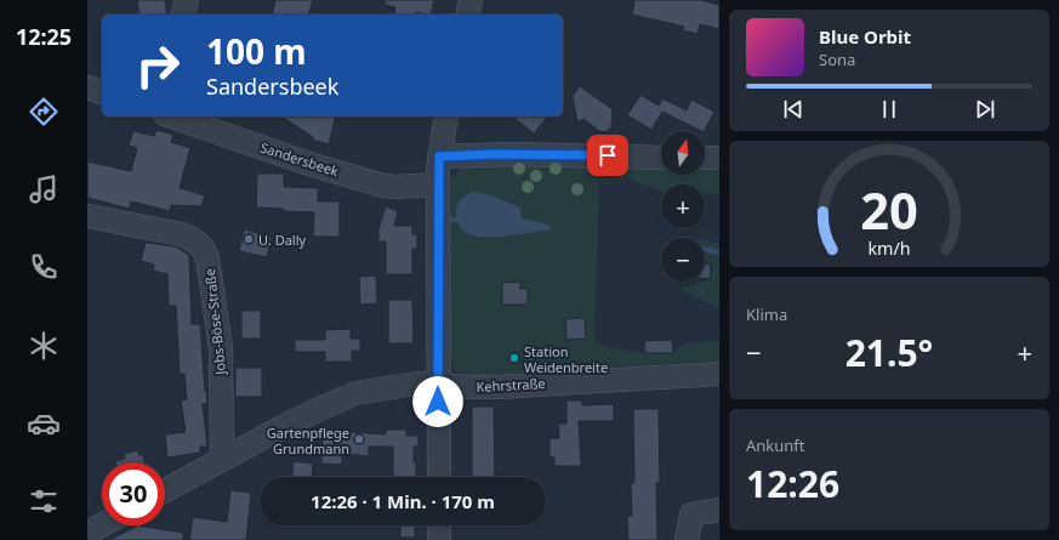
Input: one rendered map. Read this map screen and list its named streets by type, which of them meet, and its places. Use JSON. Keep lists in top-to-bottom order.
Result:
{
  "streets": {
    "street": ["Sandersbeek", "Jobs-Böse-Straße", "Kehrstraße"]
  },
  "crossings": [
    ["Jobs-Böse-Straße", "Kehrstraße"]
  ],
  "places": ["U. Dally", "Station Weidenbreite", "Gartenpflege Grundmann"],
  "north": "top",
  "page": {
    "tabs": "12:25",
    "turn": ["100 m", "Sandersbeek"],
    "song": ["Blue Orbit", "Sona"],
    "map_buttons": ["+", "−"],
    "tile": [
      "Klima",
      ["Ankunft", "12:26"]
    ],
    "heat": ["−", "21.5°", "+"],
    "limit": "30",
    "trip": "12:26 · 1 Min. · 170 m",
    "gauge": ["20", "km/h"]
  }
}
